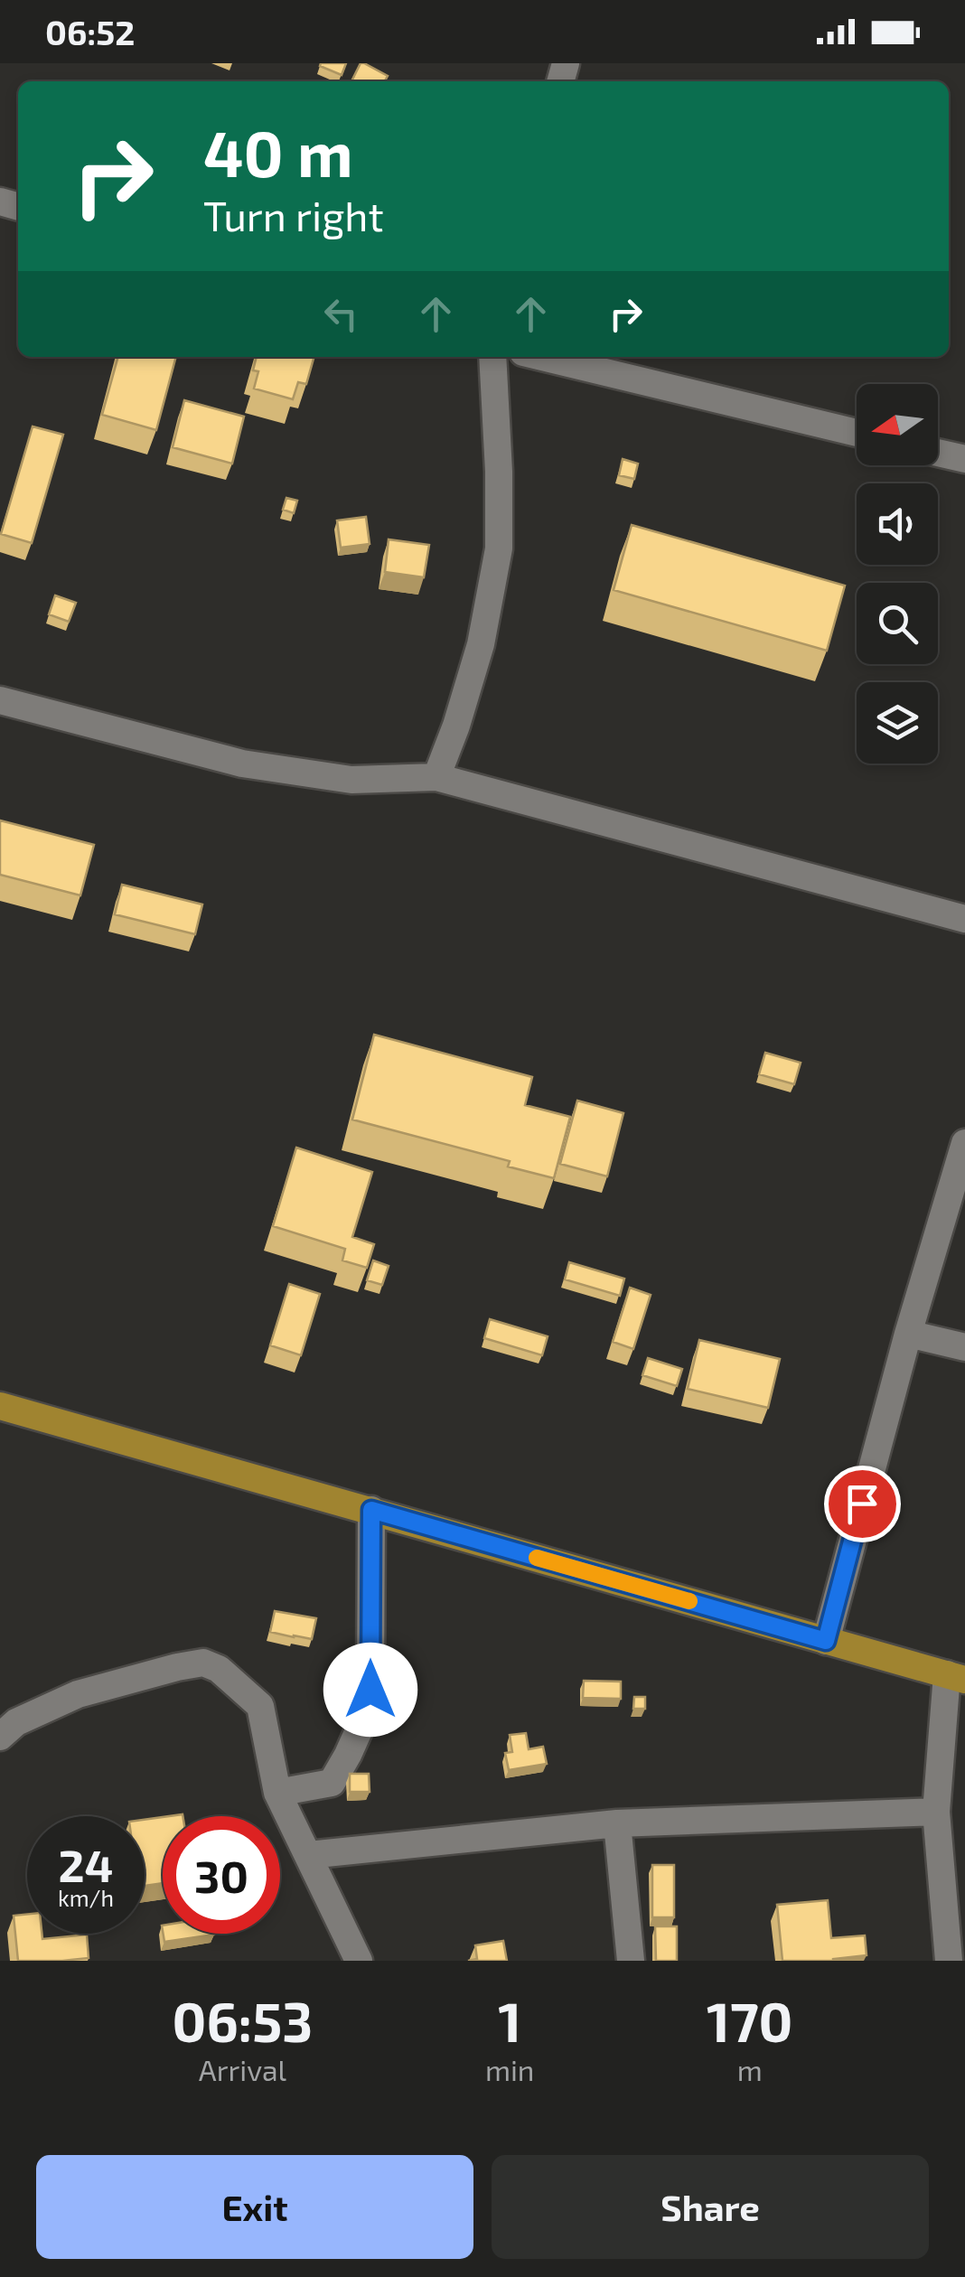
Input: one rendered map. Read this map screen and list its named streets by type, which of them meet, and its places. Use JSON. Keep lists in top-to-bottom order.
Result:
{
  "north": "left",
  "page": {
    "status": "06:52",
    "turn": ["40 m", "Turn right"],
    "speed": "24 km/h",
    "limit": "30",
    "eta": [
      "06:53",
      "Arrival",
      "1",
      "min",
      "170",
      "m"
    ],
    "buttons": ["Exit", "Share"]
  }
}
